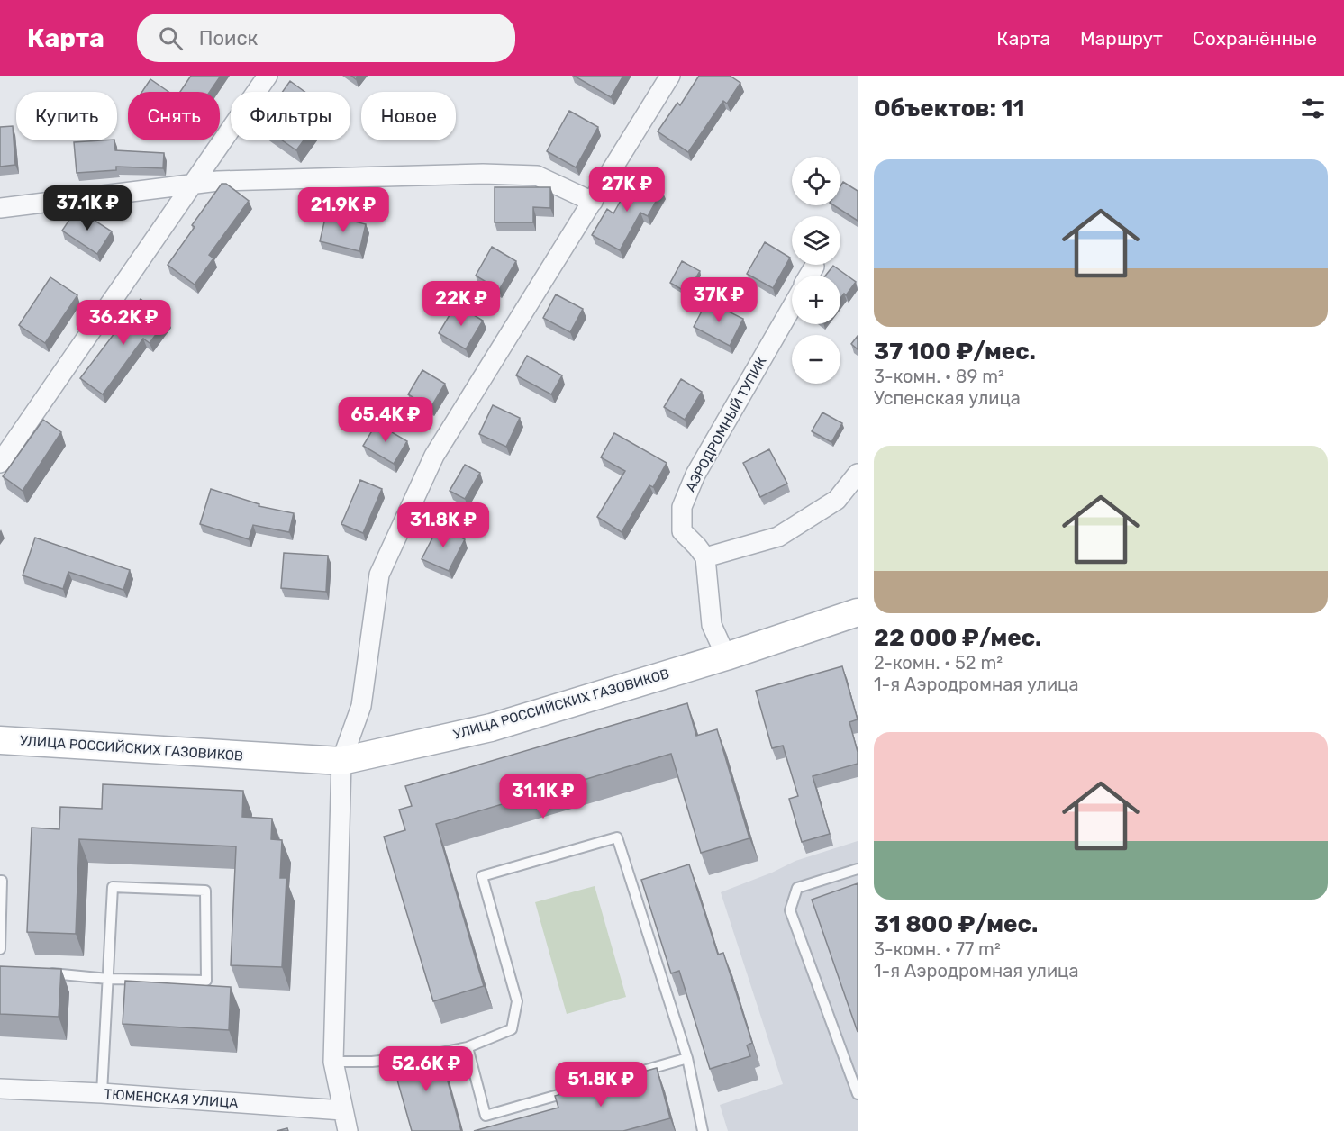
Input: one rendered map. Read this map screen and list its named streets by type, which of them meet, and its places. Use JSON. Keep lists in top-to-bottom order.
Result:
{
  "streets": {
    "main road": ["УЛИЦА РОССИЙСКИХ ГАЗОВИКОВ"],
    "street": ["АЭРОДРОМНЫЙ ТУПИК", "ТЮМЕНСКАЯ УЛИЦА"]
  },
  "page": {
    "header": "Карта",
    "search": "Поиск",
    "nav": ["Карта", "Маршрут", "Сохранённые"],
    "heading": "Объектов: 11",
    "chip": [
      "Купить",
      "Снять",
      "Фильтры",
      "Новое"
    ],
    "list": [
      {
        "name": "37 100 ₽/мес.",
        "note": "3-комн. · 89 m² · Успенская улица"
      },
      {
        "name": "22 000 ₽/мес.",
        "note": "2-комн. · 52 m² · 1-я Аэродромная улица"
      },
      {
        "name": "31 800 ₽/мес.",
        "note": "3-комн. · 77 m² · 1-я Аэродромная улица"
      }
    ],
    "map_buttons": ["+", "−"],
    "price": [
      "27K ₽",
      "37.1K ₽",
      "21.9K ₽",
      "37K ₽",
      "22K ₽",
      "36.2K ₽",
      "65.4K ₽",
      "31.8K ₽",
      "31.1K ₽",
      "52.6K ₽",
      "51.8K ₽"
    ]
  }
}
